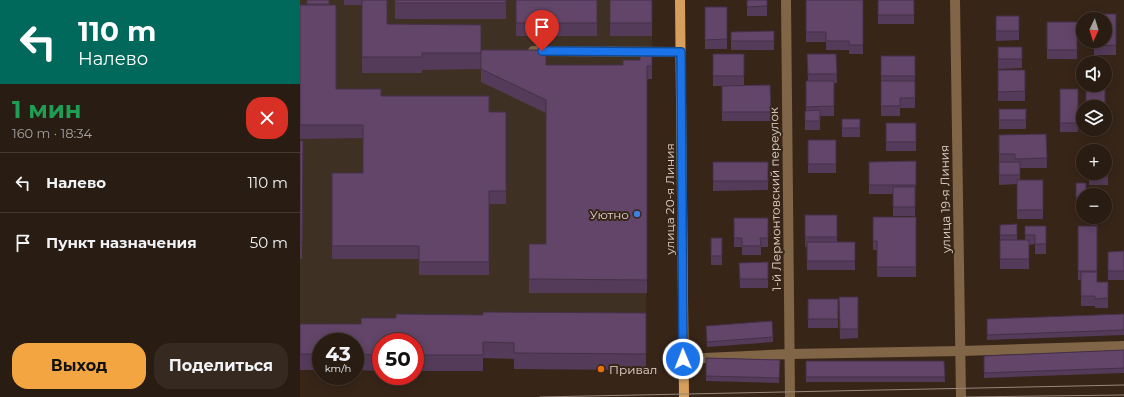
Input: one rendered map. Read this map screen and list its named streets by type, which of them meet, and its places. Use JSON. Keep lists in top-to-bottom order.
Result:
{
  "streets": {
    "main road": ["улица 20-я Линия"],
    "street": ["1-й Лермонтовский переулок", "улица 19-я Линия"]
  },
  "places": ["Уютно", "Привал"],
  "north": "bottom",
  "page": {
    "turn": ["110 m", "Налево"],
    "map_buttons": ["+", "−"],
    "heading": ["1 мин", "160 m · 18:34"],
    "list": [
      {
        "name": "Налево",
        "value": "110 m"
      },
      {
        "name": "Пункт назначения",
        "value": "50 m"
      }
    ],
    "speed": "43 km/h",
    "limit": "50",
    "buttons": ["Выход", "Поделиться"]
  }
}
